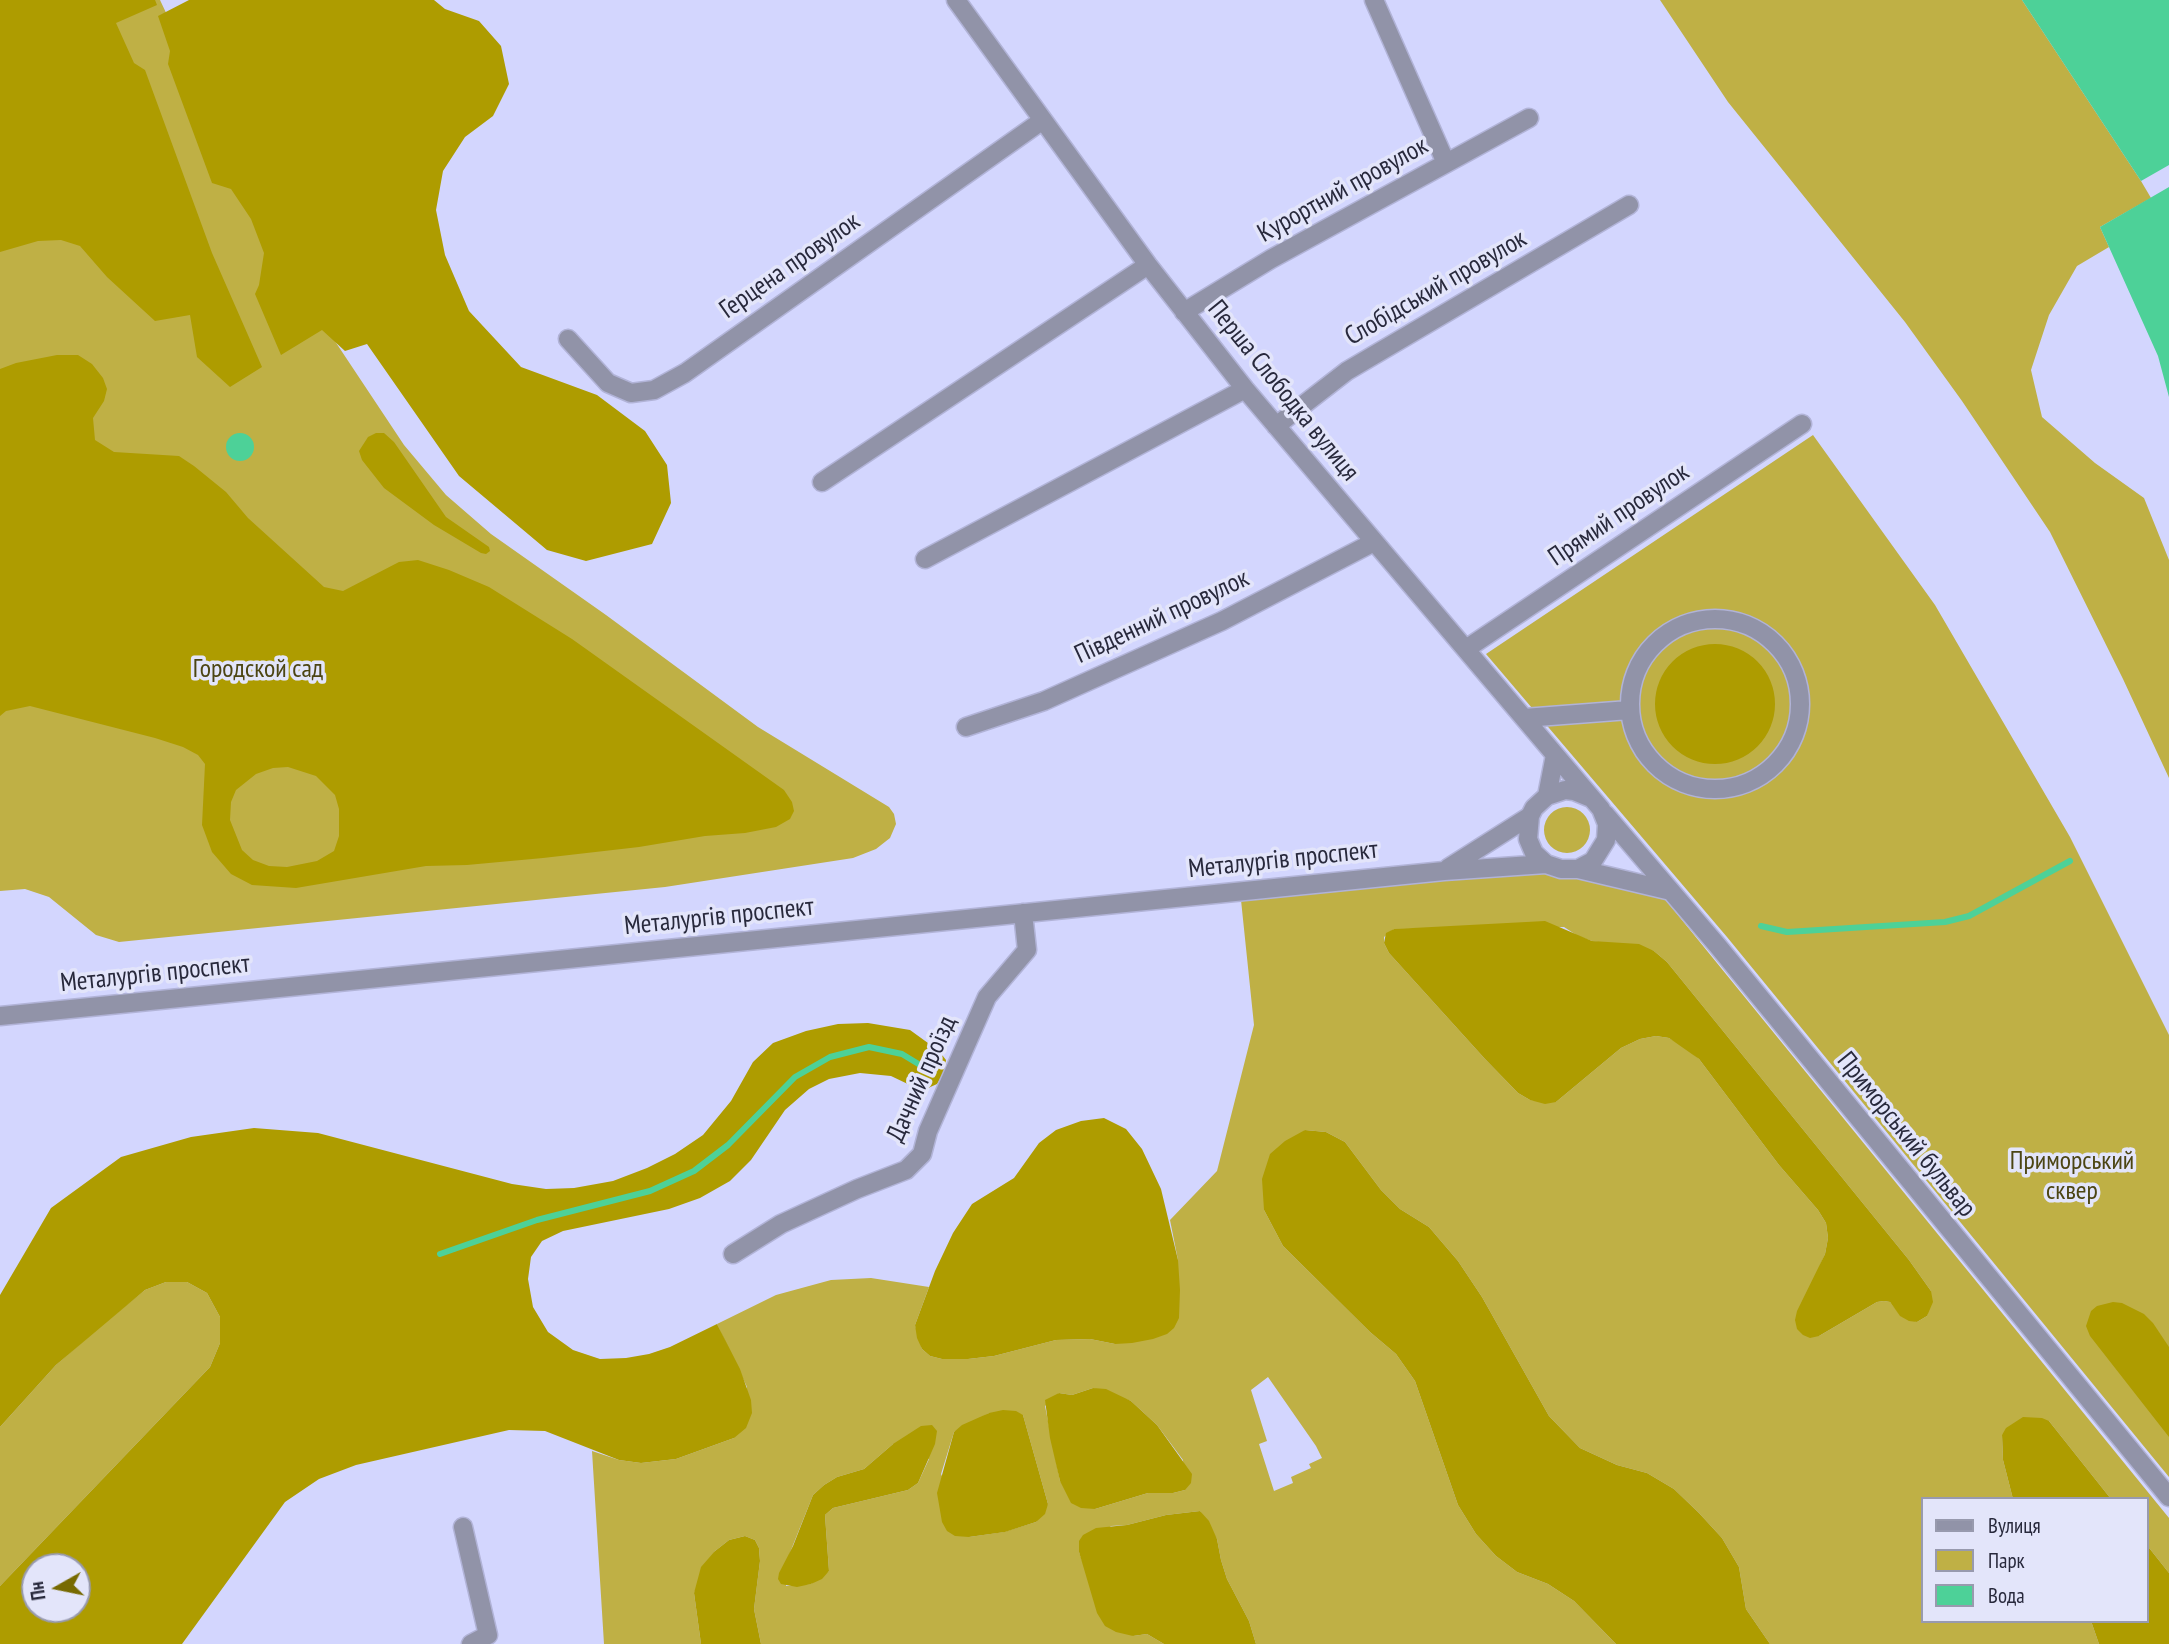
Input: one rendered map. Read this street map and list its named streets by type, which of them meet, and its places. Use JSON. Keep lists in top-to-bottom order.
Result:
{
  "streets": {
    "street": [
      "Курортний провулок",
      "Герцена провулок",
      "Слобідський провулок",
      "Перша Слободка вулиця",
      "Прямий провулок",
      "Південний провулок",
      "Металургів проспект",
      "Дачний проїзд",
      "Приморський бульвар"
    ]
  },
  "crossings": [
    ["Курортний провулок", "Перша Слободка вулиця"],
    ["Герцена провулок", "Перша Слободка вулиця"],
    ["Слобідський провулок", "Перша Слободка вулиця"],
    ["Перша Слободка вулиця", "Прямий провулок"],
    ["Перша Слободка вулиця", "Південний провулок"],
    ["Перша Слободка вулиця", "Металургів проспект"],
    ["Перша Слободка вулиця", "Приморський бульвар"],
    ["Металургів проспект", "Дачний проїзд"],
    ["Металургів проспект", "Приморський бульвар"]
  ],
  "parks": ["Городской сад", "Приморський сквер"],
  "legend": ["Вулиця", "Парк", "Вода"],
  "north": "left"
}
